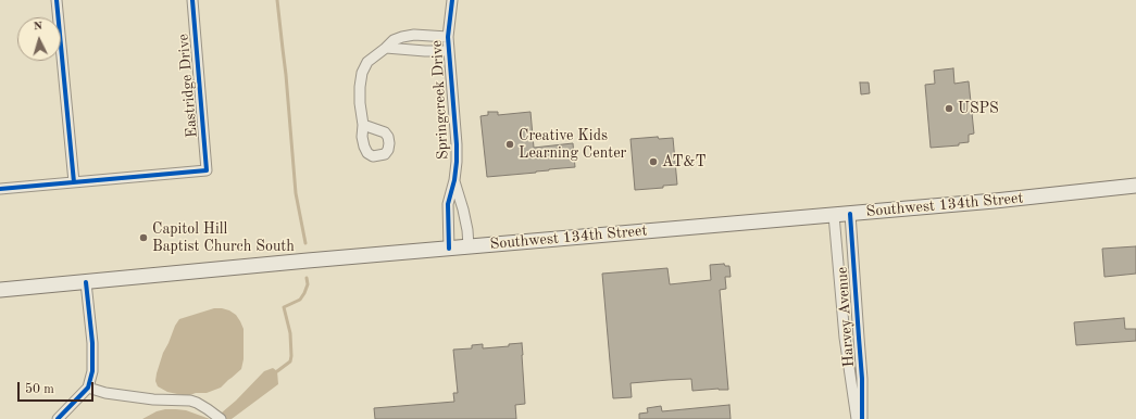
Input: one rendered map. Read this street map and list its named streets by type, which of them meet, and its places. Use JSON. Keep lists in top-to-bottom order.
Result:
{
  "streets": {
    "main road": ["Southwest 134th Street"],
    "street": ["Eastridge Drive", "Springcreek Drive", "Harvey Avenue"]
  },
  "crossings": [
    ["Springcreek Drive", "Southwest 134th Street"],
    ["Southwest 134th Street", "Harvey Avenue"]
  ],
  "places": [
    "USPS",
    "Creative Kids Learning Center",
    "AT&T",
    "Capitol Hill Baptist Church South"
  ],
  "scale_bar": "50 m",
  "north": "top"
}
